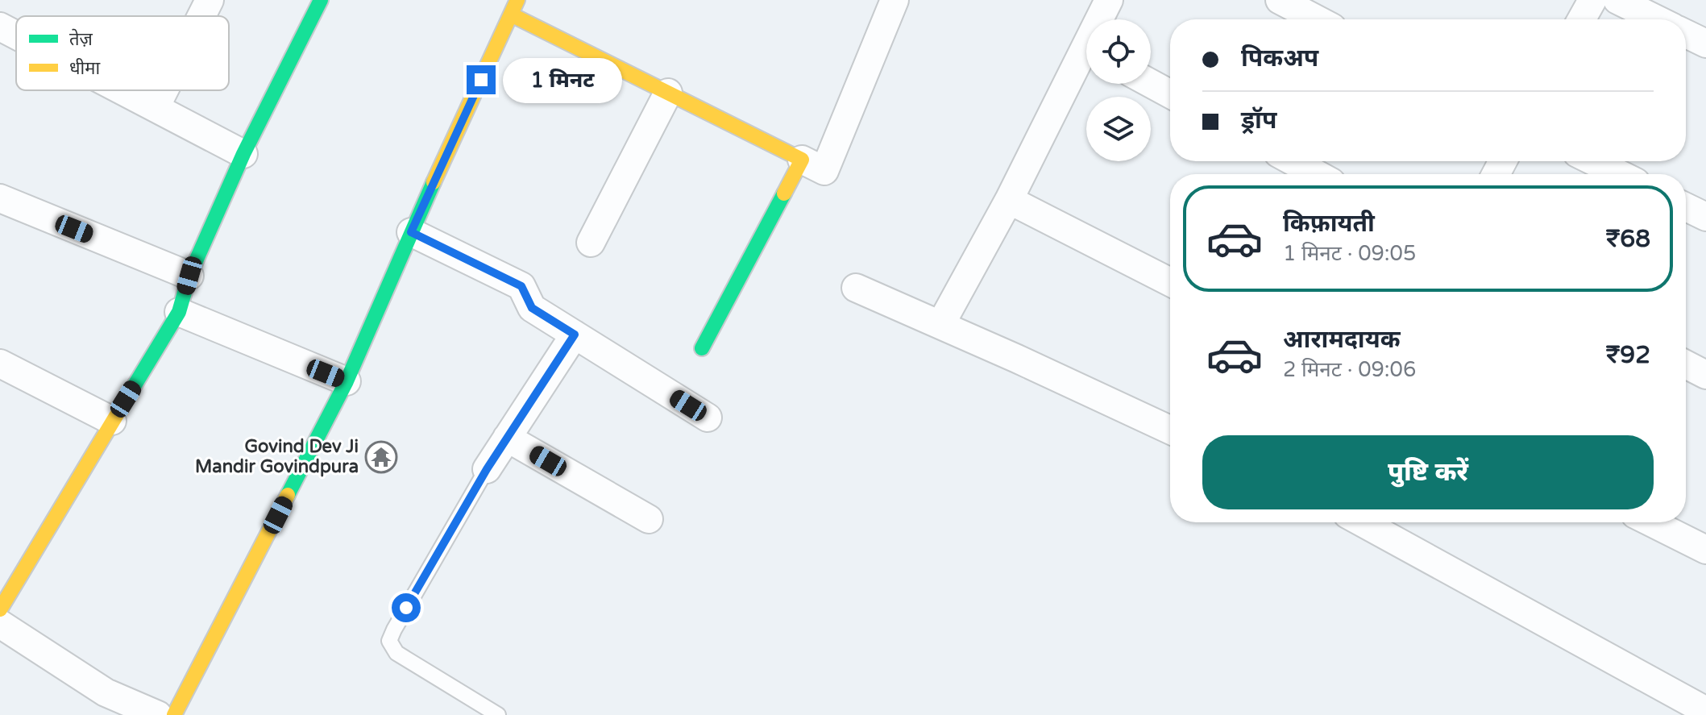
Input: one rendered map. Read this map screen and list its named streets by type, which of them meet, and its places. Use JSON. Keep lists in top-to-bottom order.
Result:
{
  "places": {
    "temple": ["Govind Dev Ji Mandir Govindpura"]
  },
  "legend": ["तेज़", "धीमा"],
  "page": {
    "banner": ["पिकअप", "ड्रॉप"],
    "bubble": "1 मिनट",
    "list": [
      {
        "name": "किफ़ायती",
        "note": "1 मिनट · 09:05",
        "value": "₹68"
      },
      {
        "name": "आरामदायक",
        "note": "2 मिनट · 09:06",
        "value": "₹92"
      }
    ],
    "buttons": "पुष्टि करें"
  }
}
